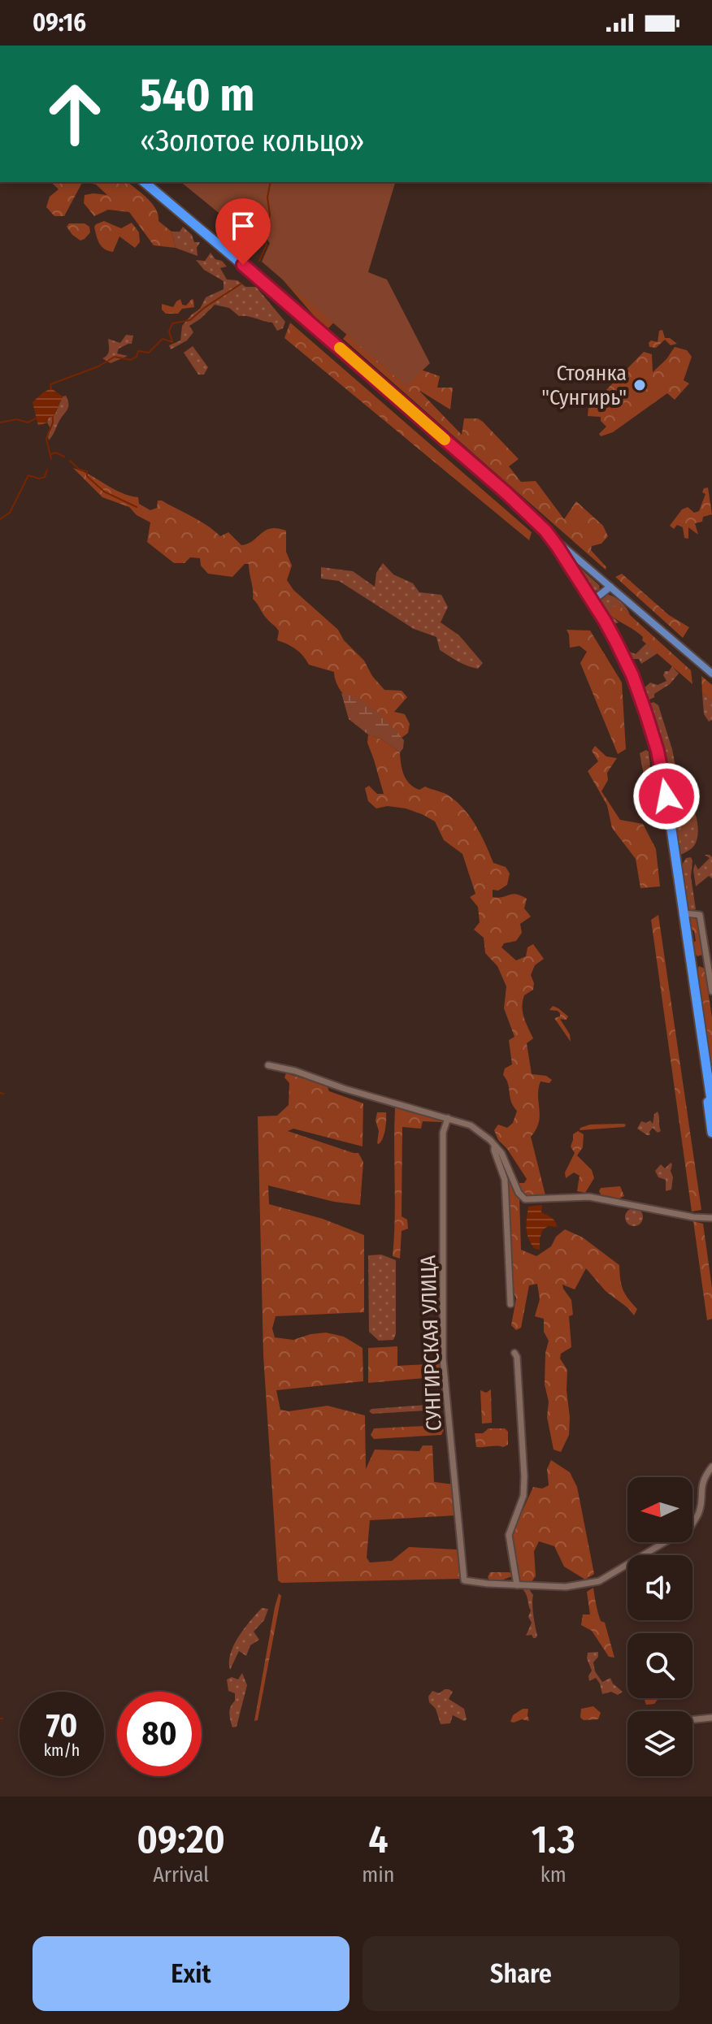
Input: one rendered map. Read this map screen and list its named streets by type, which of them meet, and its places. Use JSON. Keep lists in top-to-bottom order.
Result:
{
  "streets": {
    "street": ["СУНГИРСКАЯ УЛИЦА"]
  },
  "places": ["Стоянка \"Сунгирь\""],
  "north": "left",
  "page": {
    "status": "09:16",
    "turn": ["540 m", "«Золотое кольцо»"],
    "speed": "70 km/h",
    "limit": "80",
    "eta": [
      "09:20",
      "Arrival",
      "4",
      "min",
      "1.3",
      "km"
    ],
    "buttons": ["Exit", "Share"]
  }
}
